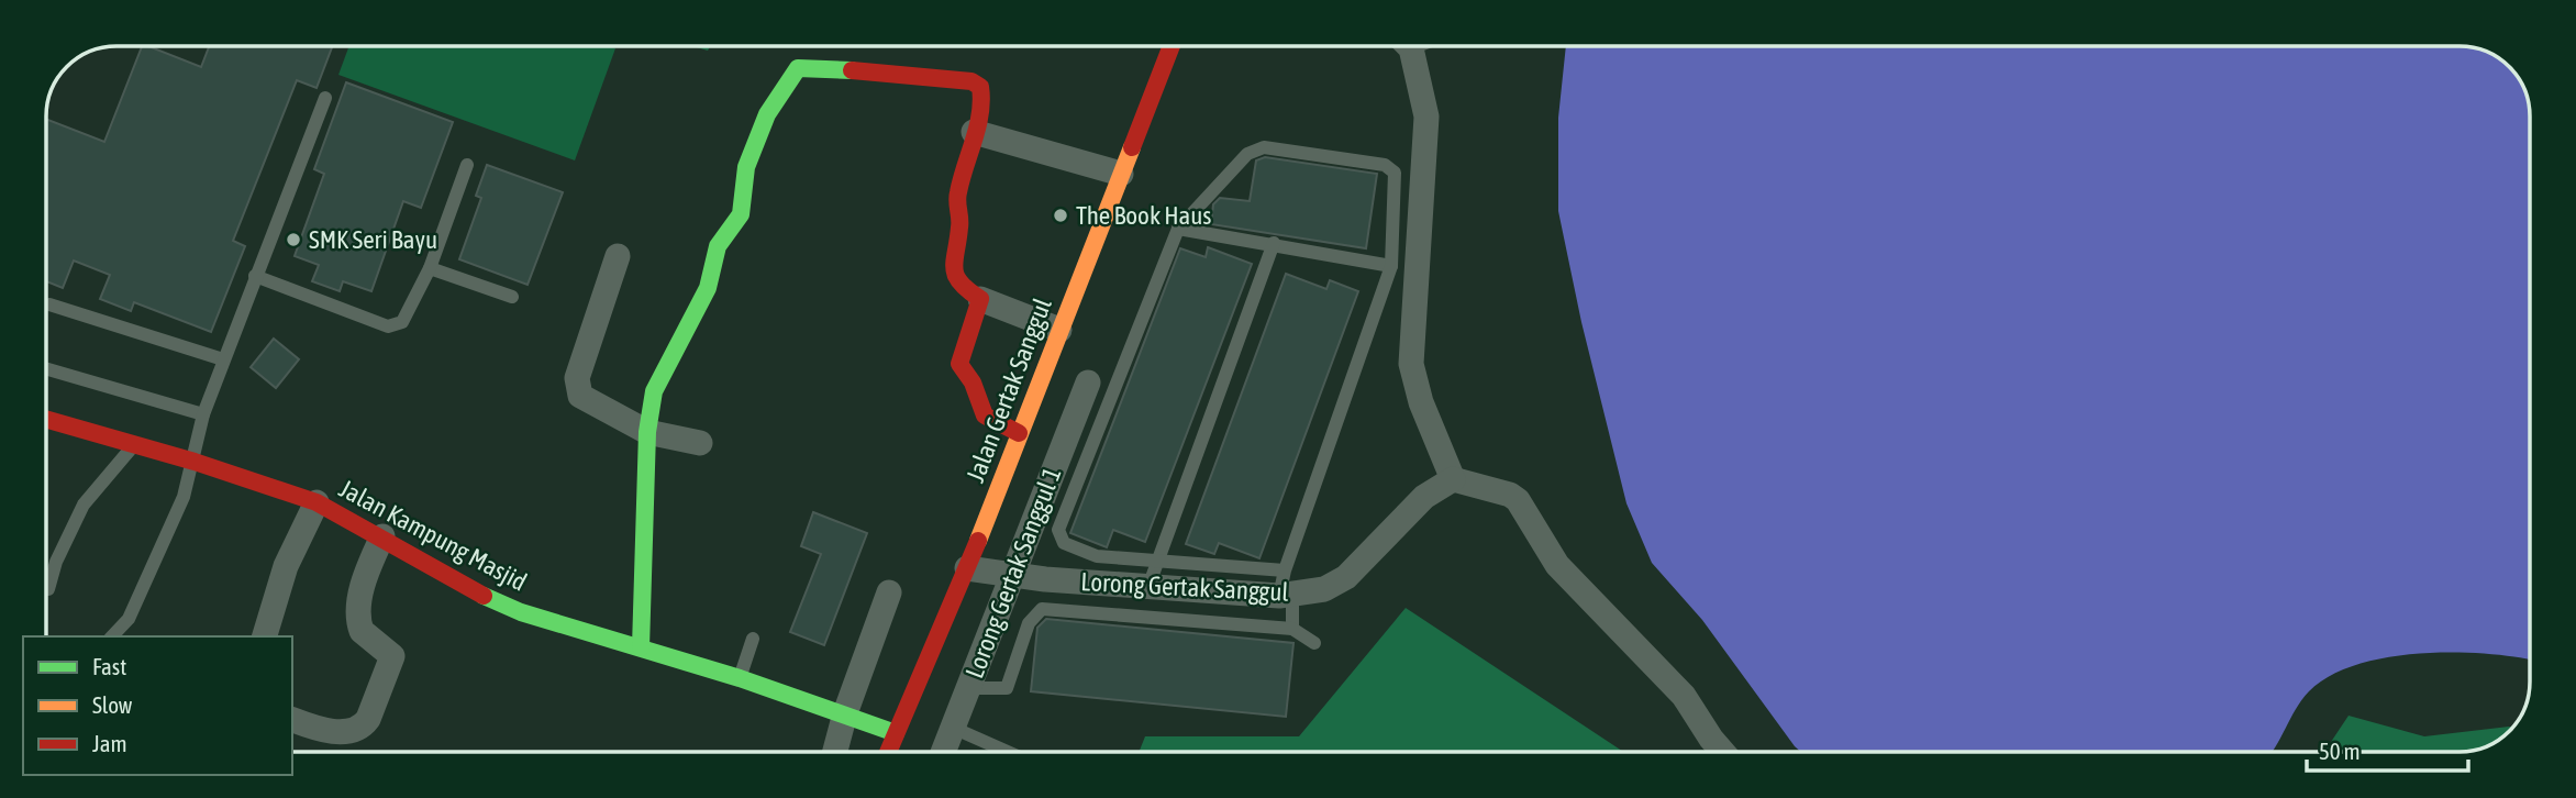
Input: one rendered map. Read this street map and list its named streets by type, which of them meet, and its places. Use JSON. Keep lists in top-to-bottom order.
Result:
{
  "streets": {
    "street": [
      "Jalan Gertak Sanggul",
      "Jalan Kampung Masjid",
      "Lorong Gertak Sanggul 1",
      "Lorong Gertak Sanggul"
    ]
  },
  "crossings": [
    ["Jalan Gertak Sanggul", "Jalan Kampung Masjid"],
    ["Jalan Gertak Sanggul", "Lorong Gertak Sanggul"],
    ["Lorong Gertak Sanggul 1", "Lorong Gertak Sanggul"]
  ],
  "places": ["The Book Haus", "SMK Seri Bayu"],
  "legend": ["Fast", "Slow", "Jam"],
  "scale_bar": "50 m"
}
